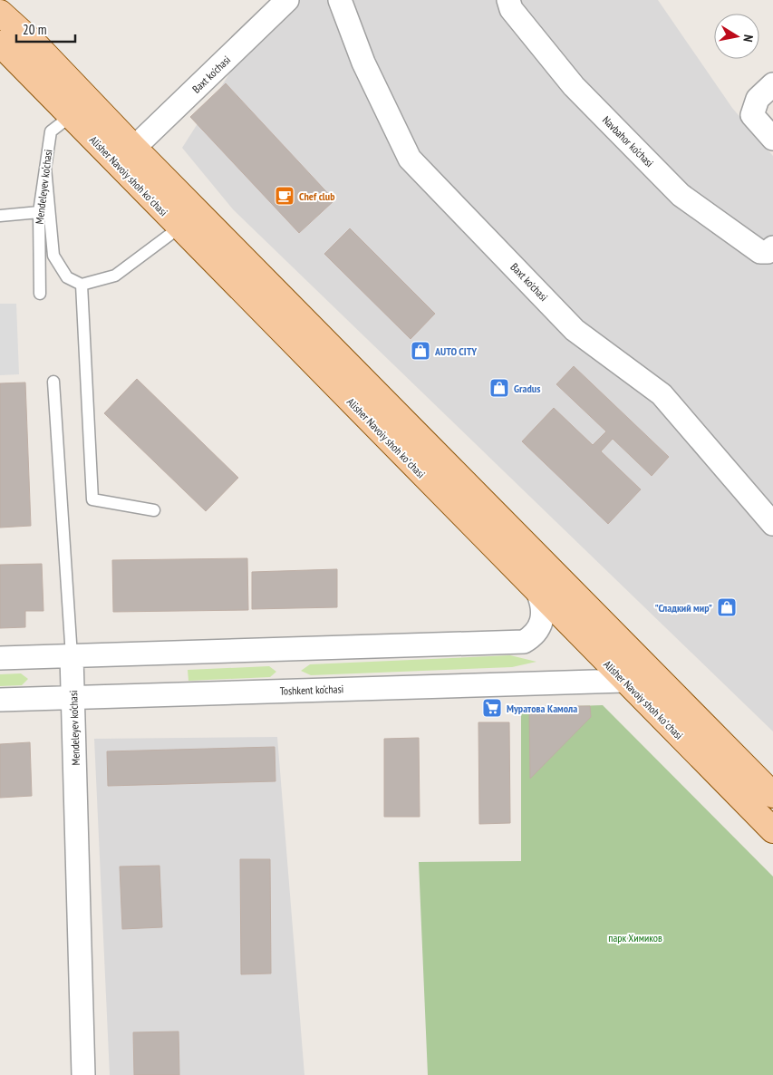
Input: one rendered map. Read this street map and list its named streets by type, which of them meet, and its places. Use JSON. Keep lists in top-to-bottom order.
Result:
{
  "streets": {
    "main road": ["Alisher Navoiy shoh koʻchasi"],
    "street": [
      "Baxt ko'chasi",
      "Navbahor ko‘chasi",
      "Mendeleyev ko‘chasi",
      "Toshkent ko‘chasi"
    ]
  },
  "crossings": [
    ["Baxt ko'chasi", "Alisher Navoiy shoh koʻchasi"],
    ["Alisher Navoiy shoh koʻchasi", "Mendeleyev ko‘chasi"],
    ["Alisher Navoiy shoh koʻchasi", "Toshkent ko‘chasi"],
    ["Mendeleyev ko‘chasi", "Toshkent ko‘chasi"]
  ],
  "parks": ["парк Химиков"],
  "places": {
    "cafe": ["Chef club"],
    "shop": ["AUTO CITY", "Gradus", "\"Сладкий мир\""],
    "supermarket": ["Муратова Камола"]
  },
  "scale_bar": "20 m",
  "north": "right"
}
